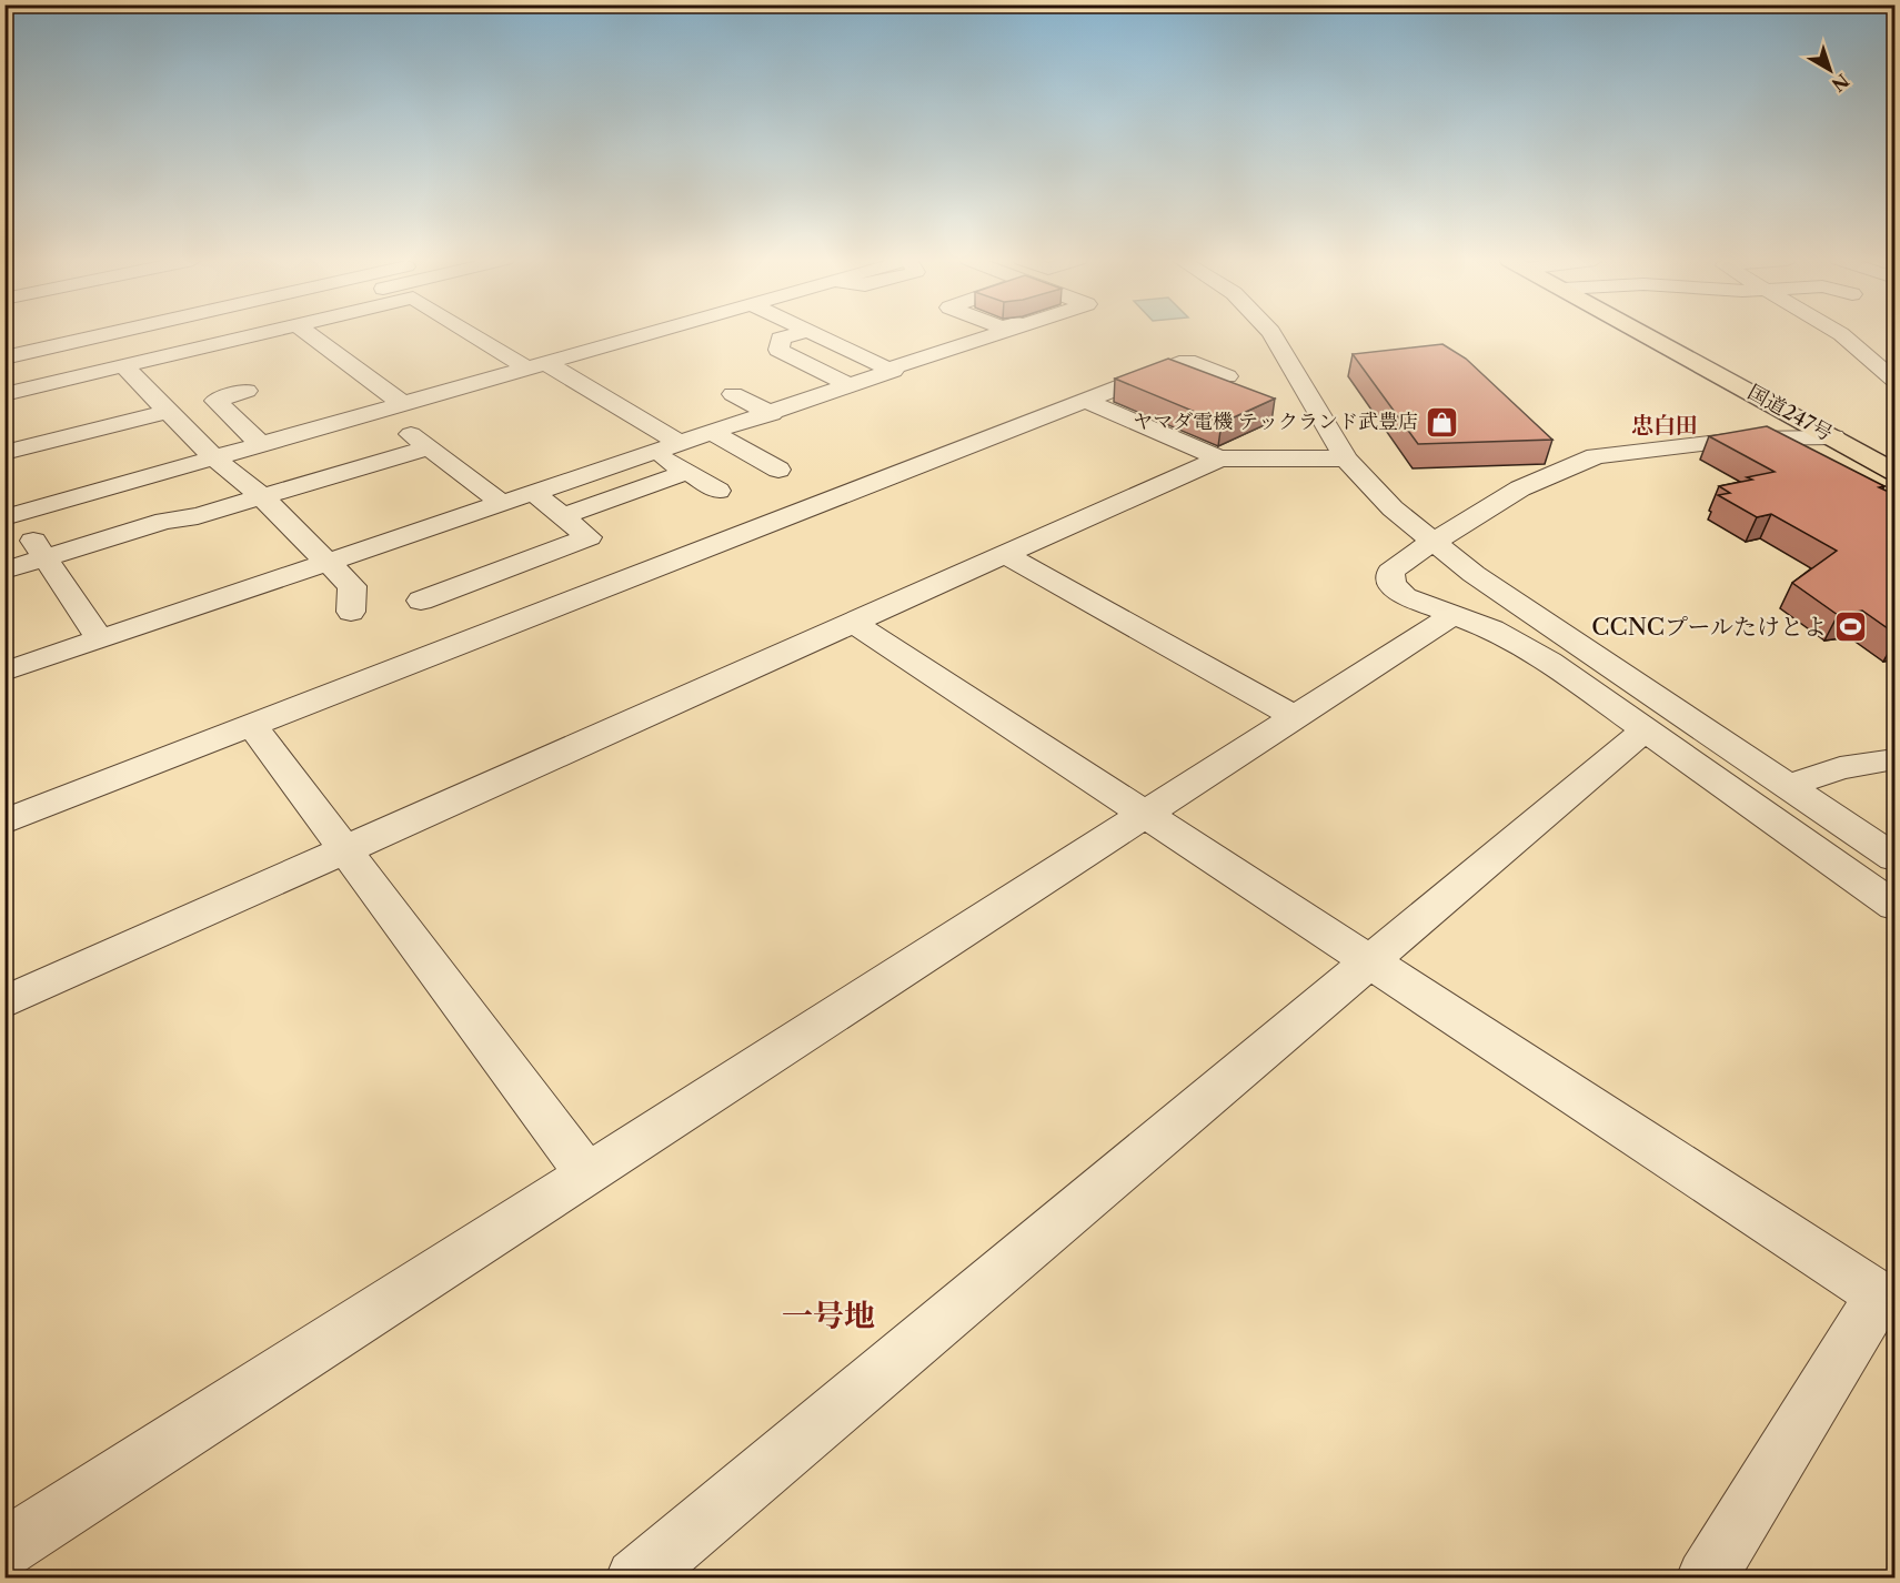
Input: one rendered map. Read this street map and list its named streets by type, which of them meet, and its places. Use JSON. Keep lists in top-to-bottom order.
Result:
{
  "streets": {
    "highway": ["国道247号"]
  },
  "districts": ["忠白田", "一号地"],
  "places": {
    "shop": ["ヤマダ電機 テックランド武豊店"],
    "sports": ["CCNCプールたけとよ"]
  },
  "north": "bottom right"
}
